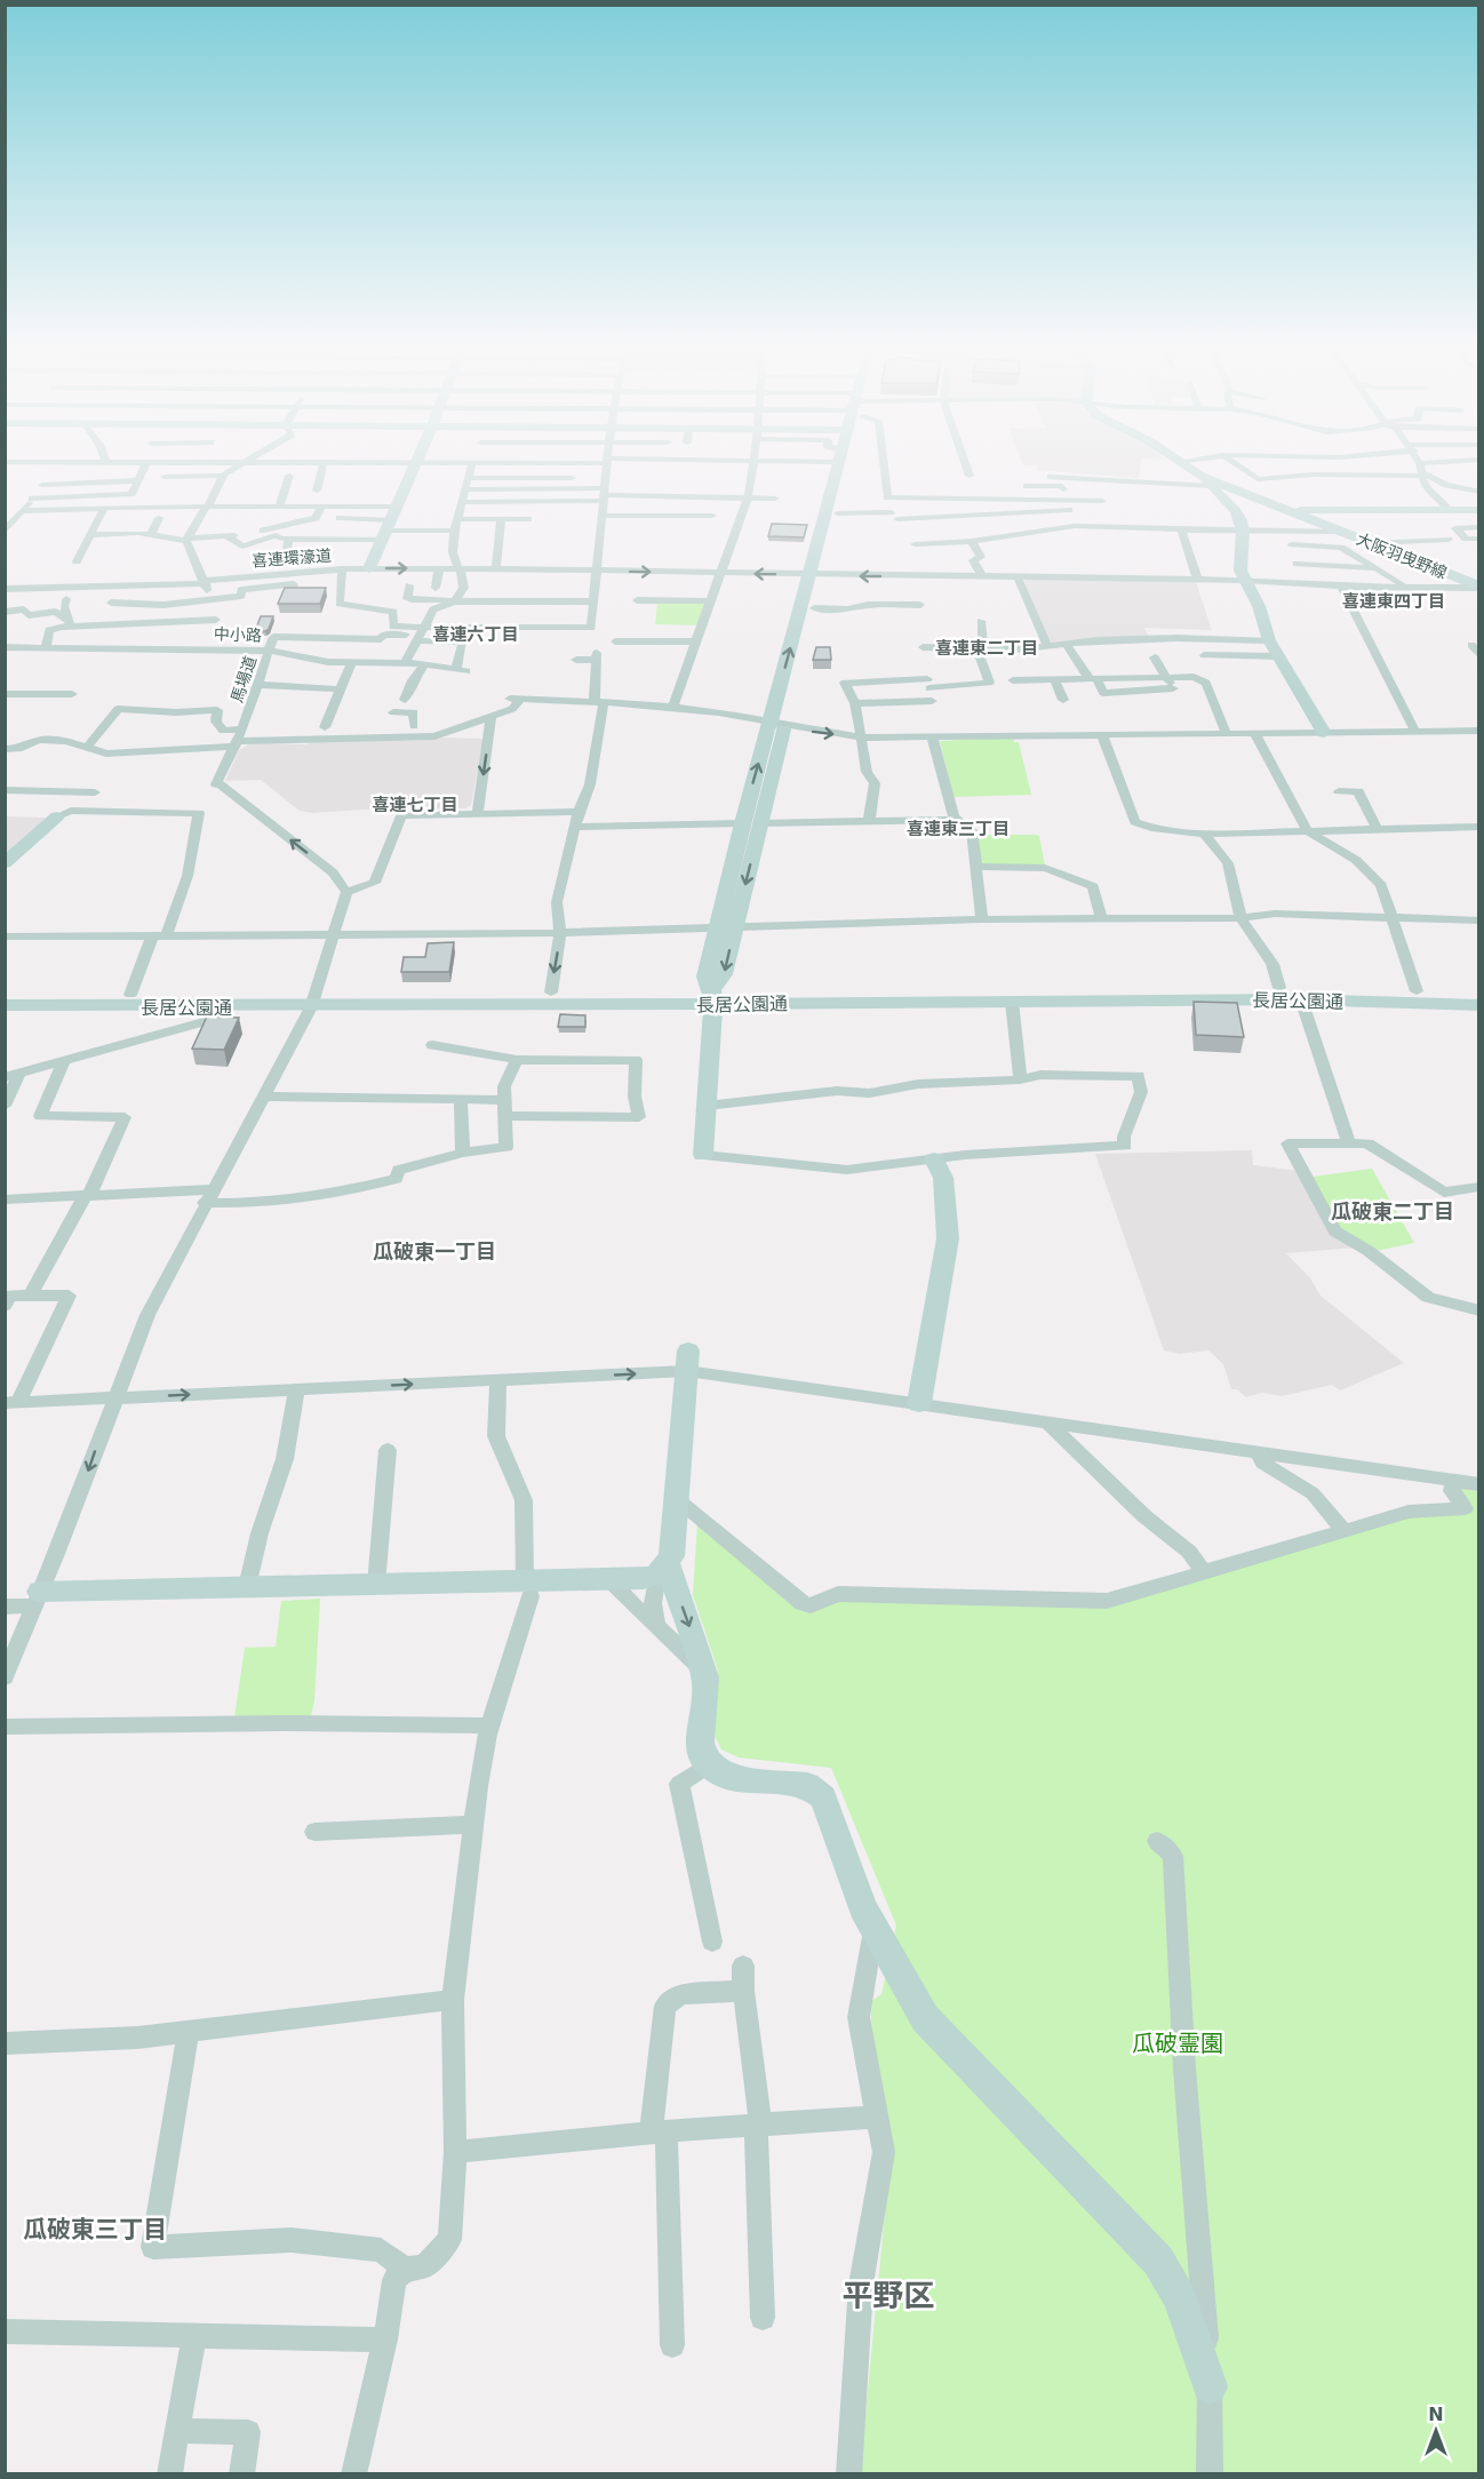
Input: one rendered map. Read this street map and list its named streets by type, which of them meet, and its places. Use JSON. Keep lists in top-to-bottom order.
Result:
{
  "streets": {
    "street": [
      "大阪羽曳野線",
      "喜連環濠道",
      "中小路",
      "馬場道",
      "長居公園通"
    ]
  },
  "crossings": [
    ["喜連環濠道", "中小路"],
    ["喜連環濠道", "馬場道"],
    ["中小路", "馬場道"]
  ],
  "one_way": ["馬場道"],
  "districts": [
    "喜連東四丁目",
    "喜連六丁目",
    "喜連東二丁目",
    "喜連七丁目",
    "喜連東三丁目",
    "瓜破東二丁目",
    "瓜破東一丁目",
    "瓜破東三丁目",
    "平野区"
  ],
  "parks": ["瓜破霊園"],
  "north": "top"
}
